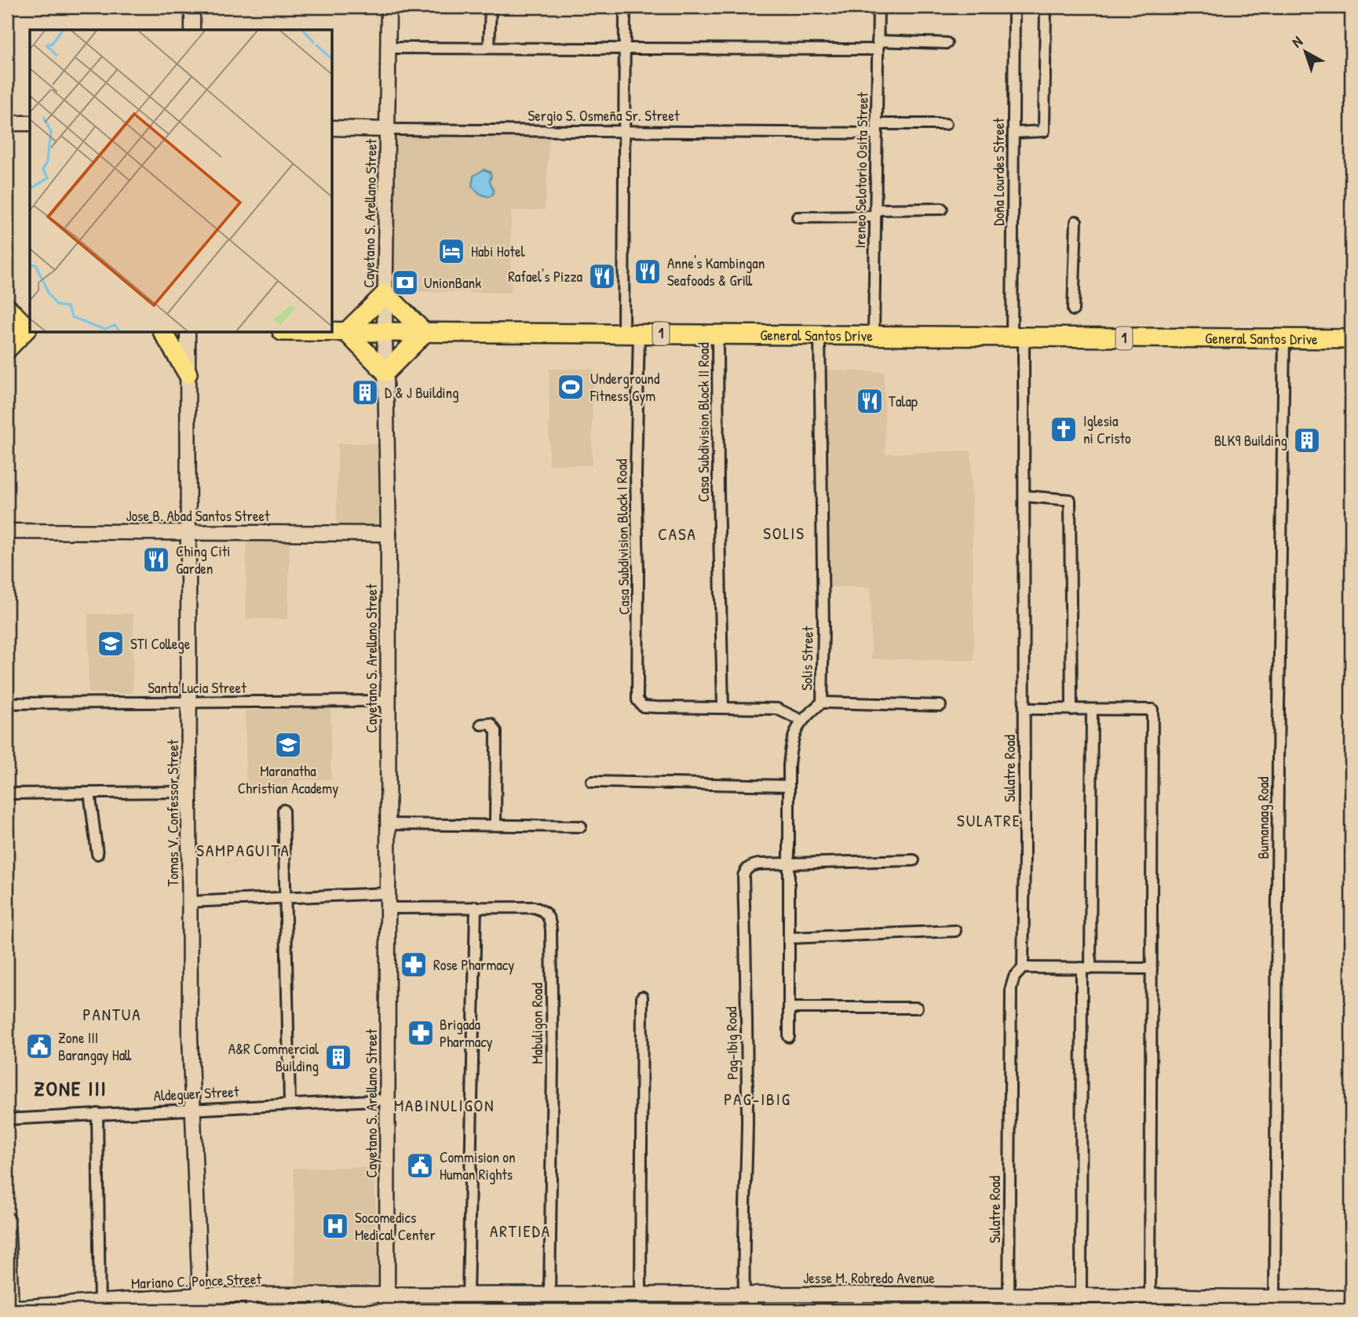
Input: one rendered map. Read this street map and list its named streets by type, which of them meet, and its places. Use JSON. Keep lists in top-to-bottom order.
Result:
{
  "streets": {
    "highway": ["1", "General Santos Drive"],
    "street": [
      "Sergio S. Osmeña Sr. Street",
      "Ireneo Selotorio Osita Street",
      "Doña Lourdes Street",
      "Cayetano S. Arellano Street",
      "Casa Subdivision Block II Road",
      "Jose B. Abad Santos Street",
      "Casa Subdivision Block I Road",
      "Solis Street",
      "Santa Lucia Street",
      "Sulatre Road",
      "Tomas V. Confessor Street",
      "Bumanaag Road",
      "Mabuligon Road",
      "Pag-Ibig Road",
      "Aldeguer Street",
      "Jesse M. Robredo Avenue",
      "Mariano C. Ponce Street"
    ]
  },
  "crossings": [
    ["Sergio S. Osmeña Sr. Street", "Ireneo Selotorio Osita Street"],
    ["Sergio S. Osmeña Sr. Street", "Cayetano S. Arellano Street"],
    ["Sergio S. Osmeña Sr. Street", "Casa Subdivision Block I Road"],
    ["Ireneo Selotorio Osita Street", "General Santos Drive"],
    ["Doña Lourdes Street", "General Santos Drive"],
    ["Doña Lourdes Street", "Sulatre Road"],
    ["Cayetano S. Arellano Street", "General Santos Drive"],
    ["Cayetano S. Arellano Street", "Jose B. Abad Santos Street"],
    ["Cayetano S. Arellano Street", "Santa Lucia Street"],
    ["Cayetano S. Arellano Street", "Mabuligon Road"],
    ["Cayetano S. Arellano Street", "Aldeguer Street"],
    ["Cayetano S. Arellano Street", "Jesse M. Robredo Avenue"],
    ["Cayetano S. Arellano Street", "Mariano C. Ponce Street"],
    ["General Santos Drive", "Casa Subdivision Block II Road"],
    ["General Santos Drive", "Casa Subdivision Block I Road"],
    ["General Santos Drive", "Solis Street"],
    ["General Santos Drive", "Sulatre Road"],
    ["General Santos Drive", "Bumanaag Road"],
    ["Casa Subdivision Block II Road", "Casa Subdivision Block I Road"],
    ["Jose B. Abad Santos Street", "Tomas V. Confessor Street"],
    ["Solis Street", "Pag-Ibig Road"],
    ["Santa Lucia Street", "Tomas V. Confessor Street"],
    ["Sulatre Road", "Jesse M. Robredo Avenue"],
    ["Tomas V. Confessor Street", "Aldeguer Street"],
    ["Tomas V. Confessor Street", "Mariano C. Ponce Street"],
    ["Bumanaag Road", "Jesse M. Robredo Avenue"],
    ["Mabuligon Road", "Jesse M. Robredo Avenue"],
    ["Pag-Ibig Road", "Jesse M. Robredo Avenue"],
    ["Jesse M. Robredo Avenue", "Mariano C. Ponce Street"]
  ],
  "districts": [
    "SOLIS",
    "CASA",
    "SULATRE",
    "SAMPAGUITA",
    "PANTUA",
    "ZONE III",
    "PAG-IBIG",
    "MABINULIGON",
    "ARTIEDA"
  ],
  "places": {
    "hotel": ["Habi Hotel"],
    "restaurant": [
      "Anne's Kambingan Seafoods & Grill",
      "Rafael's Pizza",
      "Talap",
      "Ching Citi Garden"
    ],
    "bank": ["UnionBank"],
    "sports": ["Underground Fitness Gym"],
    "building": ["D & J Building", "BLK9 Building", "A&R Commercial Building"],
    "church": ["Iglesia ni Cristo"],
    "school or university": ["STI College", "Maranatha Christian Academy"],
    "pharmacy": ["Rose Pharmacy", "Brigada Pharmacy"],
    "public building": ["Zone III Barangay Hall", "Commision on Human Rights"],
    "hospital": ["Socomedics Medical Center"]
  },
  "north": "top left"
}
